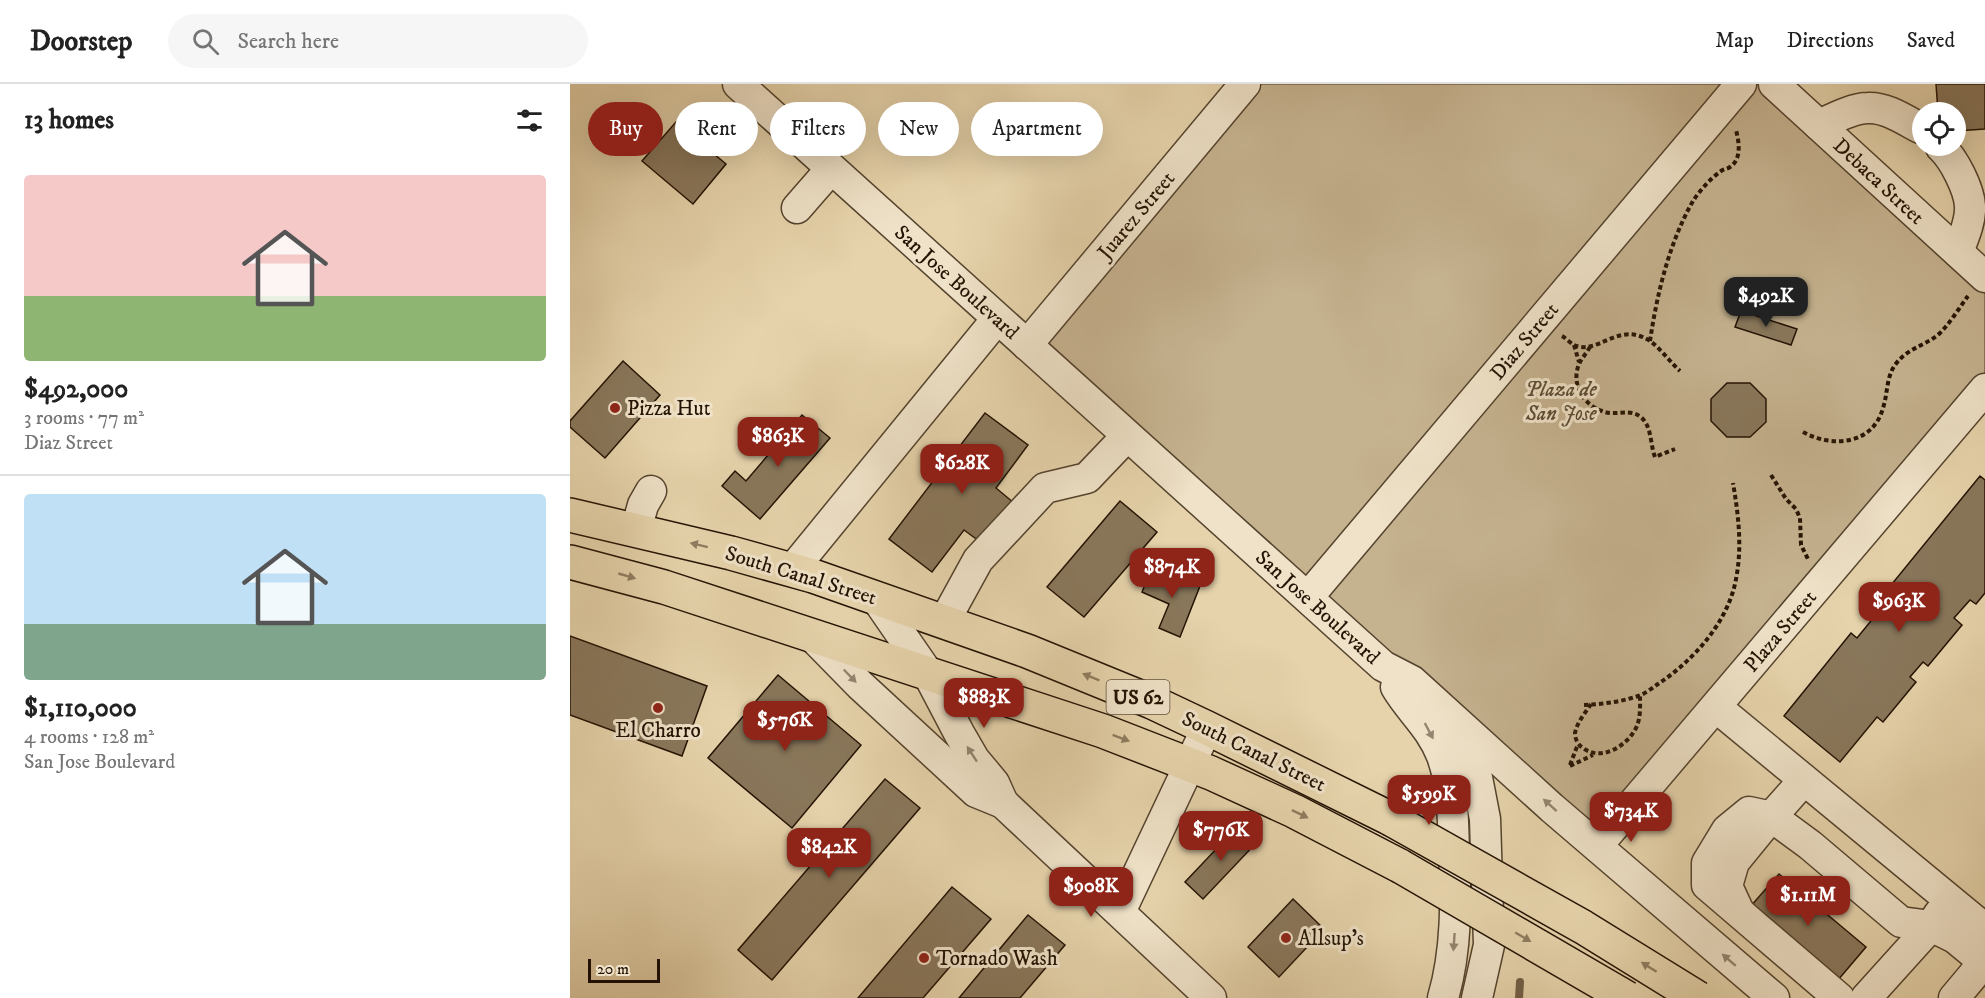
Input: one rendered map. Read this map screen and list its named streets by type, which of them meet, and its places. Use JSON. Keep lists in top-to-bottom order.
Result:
{
  "streets": {
    "highway": ["South Canal Street", "US 62"],
    "street": [
      "Debaca Street",
      "Juarez Street",
      "San Jose Boulevard",
      "Diaz Street",
      "Plaza Street"
    ]
  },
  "crossings": [
    ["Juarez Street", "San Jose Boulevard"],
    ["San Jose Boulevard", "Diaz Street"],
    ["San Jose Boulevard", "Plaza Street"]
  ],
  "parks": ["Plaza de San Jose"],
  "places": [
    "Pizza Hut",
    "El Charro",
    "Allsup's",
    "Tornado Wash"
  ],
  "scale_bar": "20 m",
  "page": {
    "header": "Doorstep",
    "search": "Search here",
    "nav": ["Map", "Directions", "Saved"],
    "heading": "13 homes",
    "chip": [
      "Buy",
      "Rent",
      "Filters",
      "New",
      "Apartment"
    ],
    "list": [
      {
        "name": "$492,000",
        "note": "3 rooms · 77 m² · Diaz Street"
      },
      {
        "name": "$1,110,000",
        "note": "4 rooms · 128 m² · San Jose Boulevard"
      }
    ],
    "price": [
      "$492K",
      "$863K",
      "$628K",
      "$874K",
      "$963K",
      "$883K",
      "$576K",
      "$599K",
      "$734K",
      "$776K",
      "$842K",
      "$908K",
      "$1.11M"
    ],
    "scale": "20 m"
  }
}
